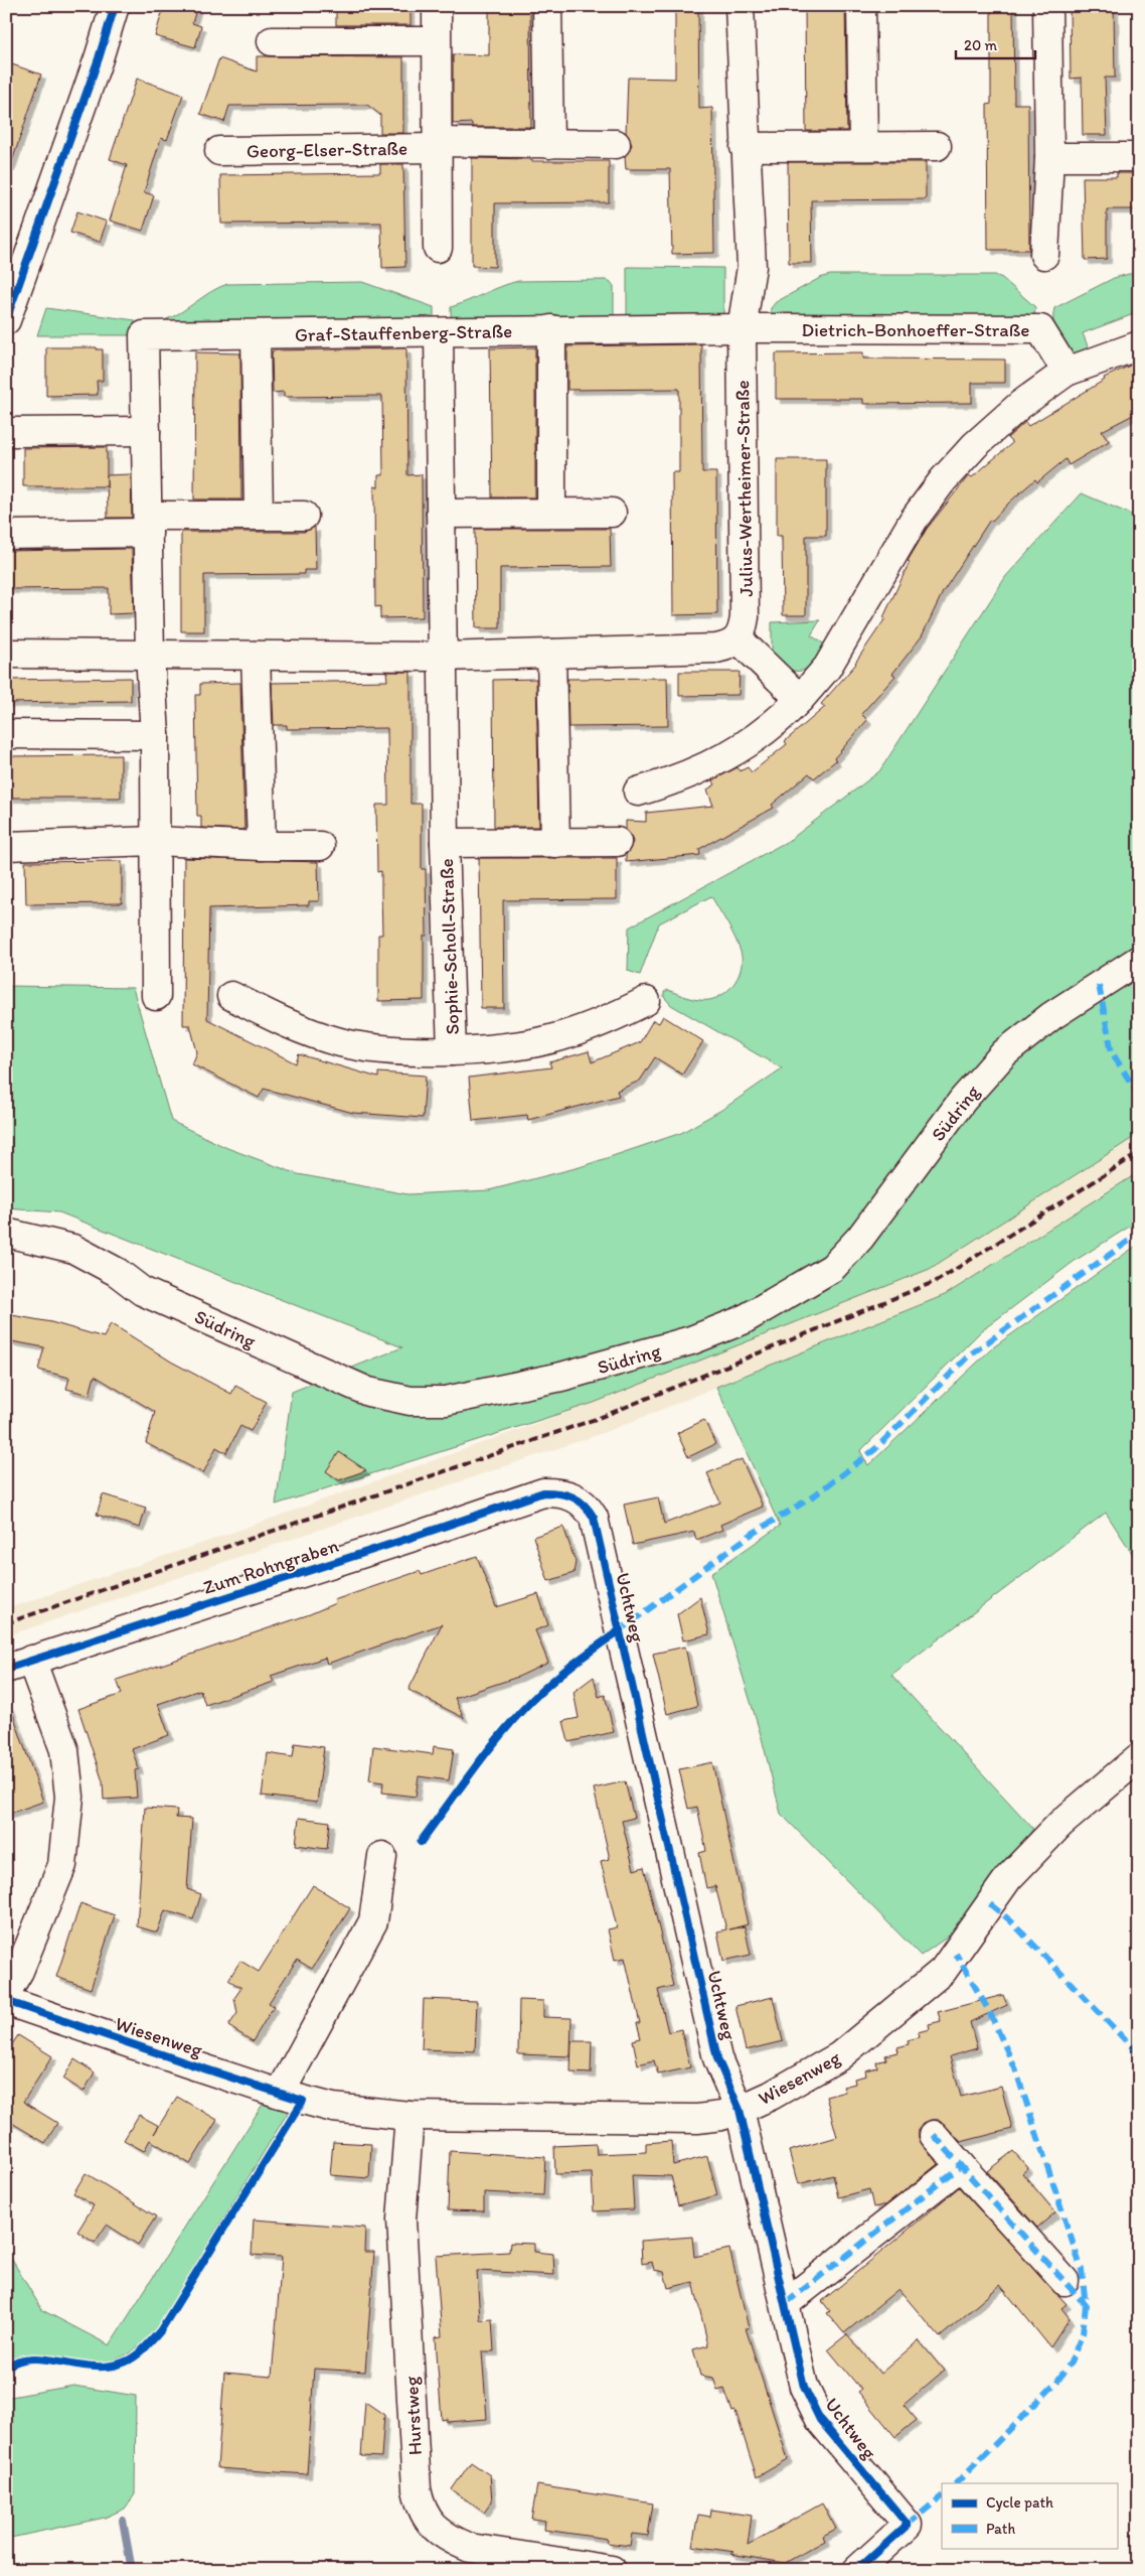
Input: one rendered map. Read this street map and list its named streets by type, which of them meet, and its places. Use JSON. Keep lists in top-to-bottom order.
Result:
{
  "streets": {
    "street": [
      "Georg-Elser-Straße",
      "Dietrich-Bonhoeffer-Straße",
      "Graf-Stauffenberg-Straße",
      "Julius-Wertheimer-Straße",
      "Sophie-Scholl-Straße",
      "Südring",
      "Zum Rohngraben",
      "Uchtweg",
      "Wiesenweg",
      "Hurstweg"
    ]
  },
  "crossings": [
    ["Dietrich-Bonhoeffer-Straße", "Graf-Stauffenberg-Straße"],
    ["Dietrich-Bonhoeffer-Straße", "Julius-Wertheimer-Straße"],
    ["Graf-Stauffenberg-Straße", "Julius-Wertheimer-Straße"],
    ["Graf-Stauffenberg-Straße", "Sophie-Scholl-Straße"],
    ["Zum Rohngraben", "Uchtweg"],
    ["Uchtweg", "Wiesenweg"],
    ["Wiesenweg", "Hurstweg"]
  ],
  "legend": ["Cycle path", "Path"],
  "scale_bar": "20 m"
}
